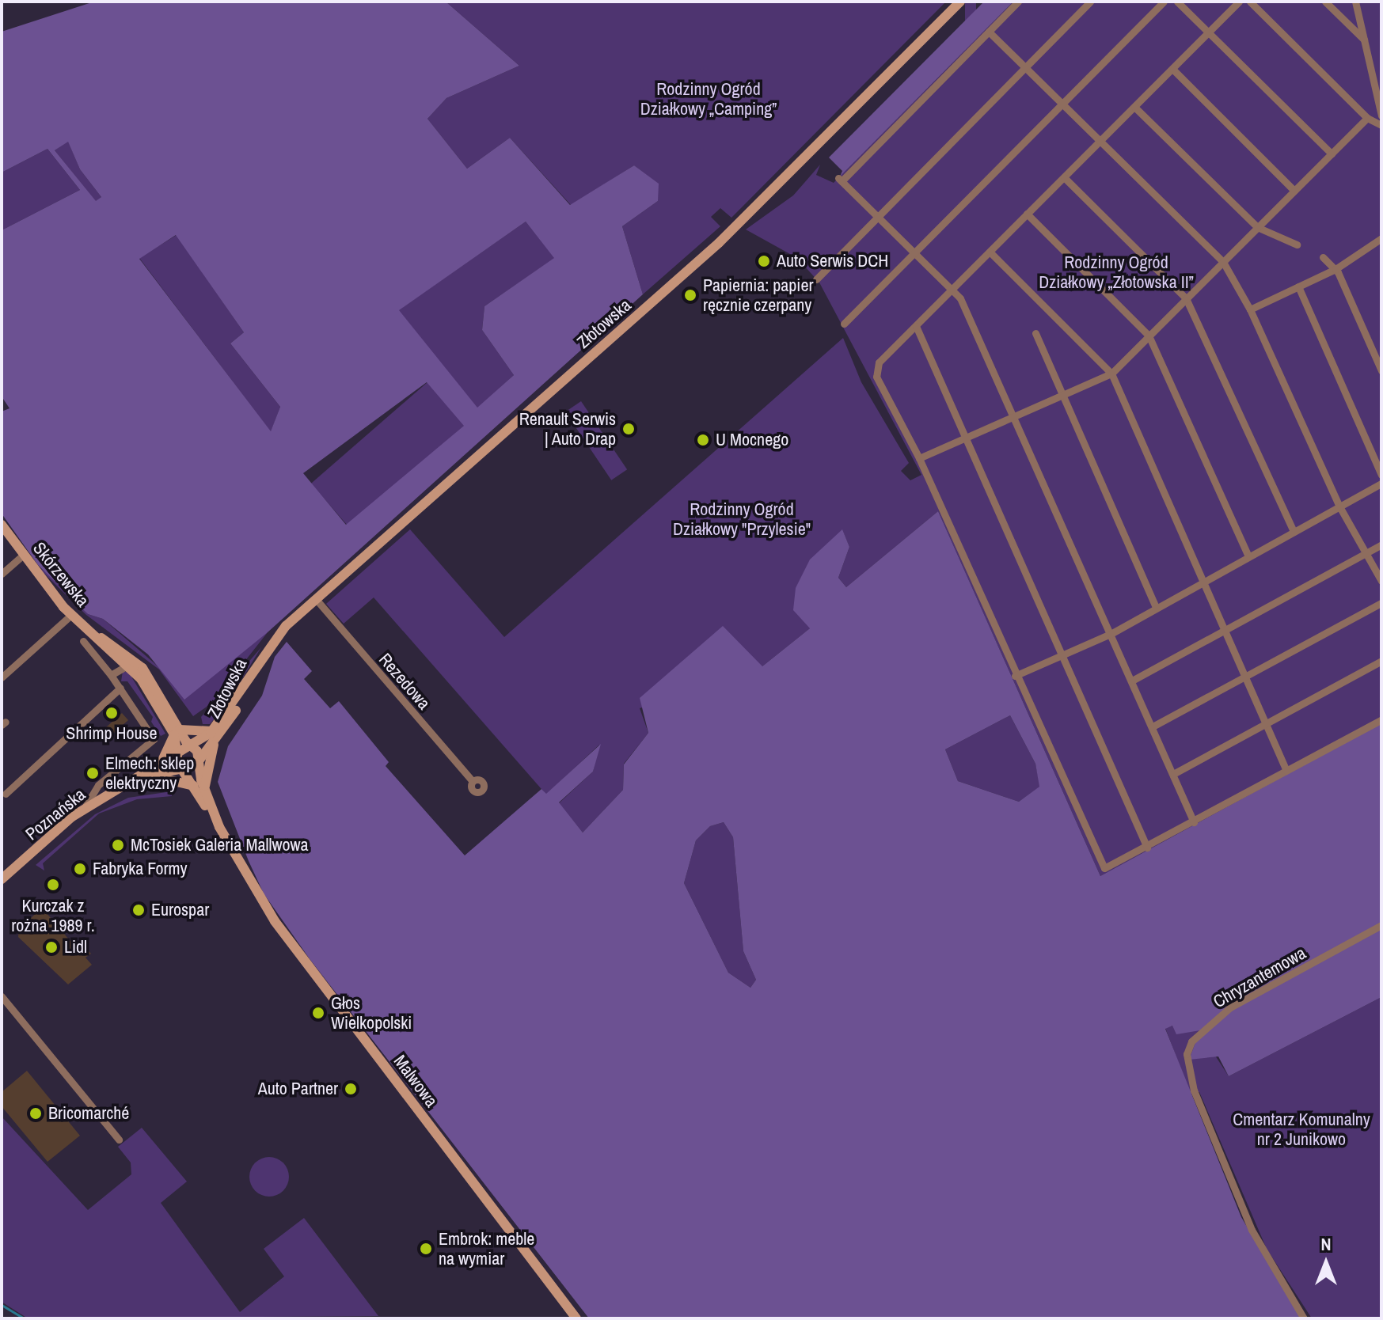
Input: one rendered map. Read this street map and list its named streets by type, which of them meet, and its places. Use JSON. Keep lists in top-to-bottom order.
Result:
{
  "streets": {
    "street": [
      "Złotowska",
      "Skórzewska",
      "Rezedowa",
      "Poznańska",
      "Chryzantemowa",
      "Malwowa"
    ]
  },
  "crossings": [
    ["Złotowska", "Skórzewska"],
    ["Złotowska", "Rezedowa"],
    ["Złotowska", "Poznańska"],
    ["Złotowska", "Malwowa"],
    ["Skórzewska", "Poznańska"],
    ["Skórzewska", "Malwowa"]
  ],
  "parks": [
    "Rodzinny Ogród Działkowy „Camping”",
    "Rodzinny Ogród Działkowy „Złotowska II”",
    "Rodzinny Ogród Działkowy \"Przylesie\"",
    "Cmentarz Komunalny nr 2 Junikowo"
  ],
  "places": [
    "Auto Serwis DCH",
    "Papiernia: papier ręcznie czerpany",
    "Renault Serwis | Auto Drap",
    "U Mocnego",
    "Shrimp House",
    "Elmech: sklep elektryczny",
    "McTosiek Galeria Mallwowa",
    "Fabryka Formy",
    "Kurczak z rożna 1989 r.",
    "Eurospar",
    "Lidl",
    "Głos Wielkopolski",
    "Auto Partner",
    "Bricomarché",
    "Embrok: meble na wymiar"
  ],
  "north": "top"
}
